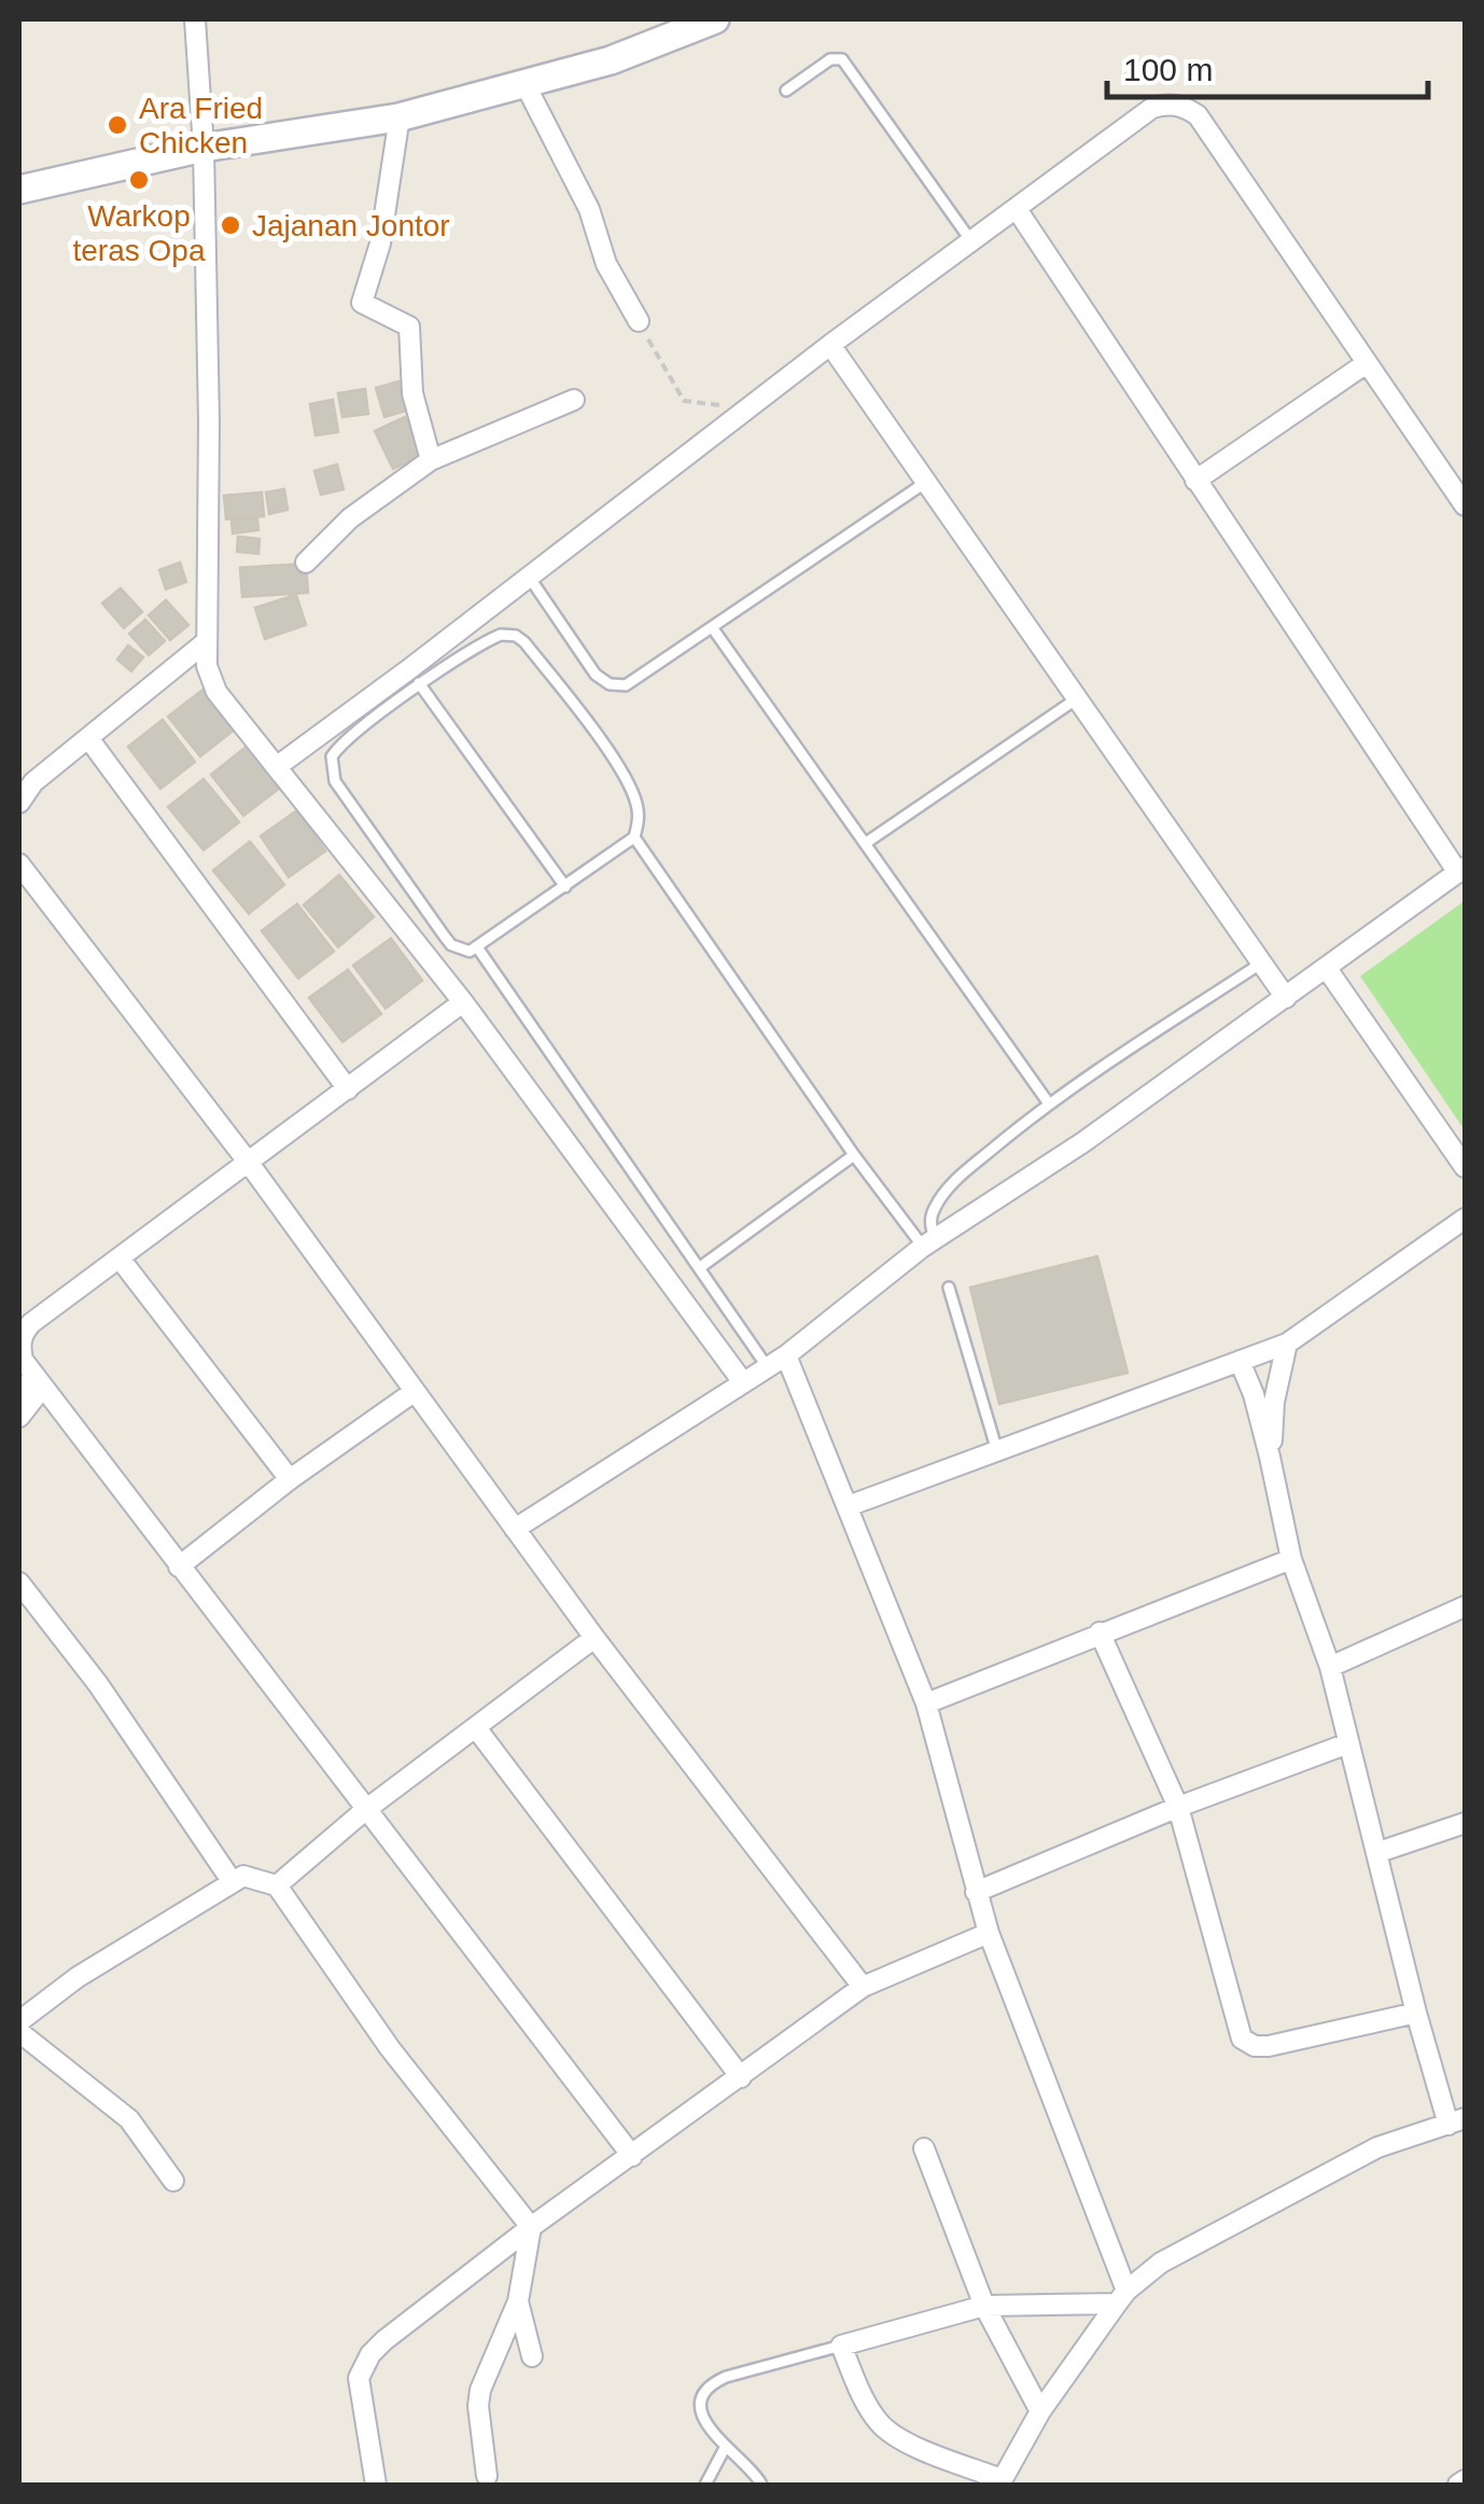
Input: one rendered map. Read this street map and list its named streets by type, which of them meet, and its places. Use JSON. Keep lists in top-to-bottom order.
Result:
{
  "places": ["Ara Fried Chicken", "Warkop teras Opa", "Jajanan Jontor"],
  "scale_bar": "100 m"
}
